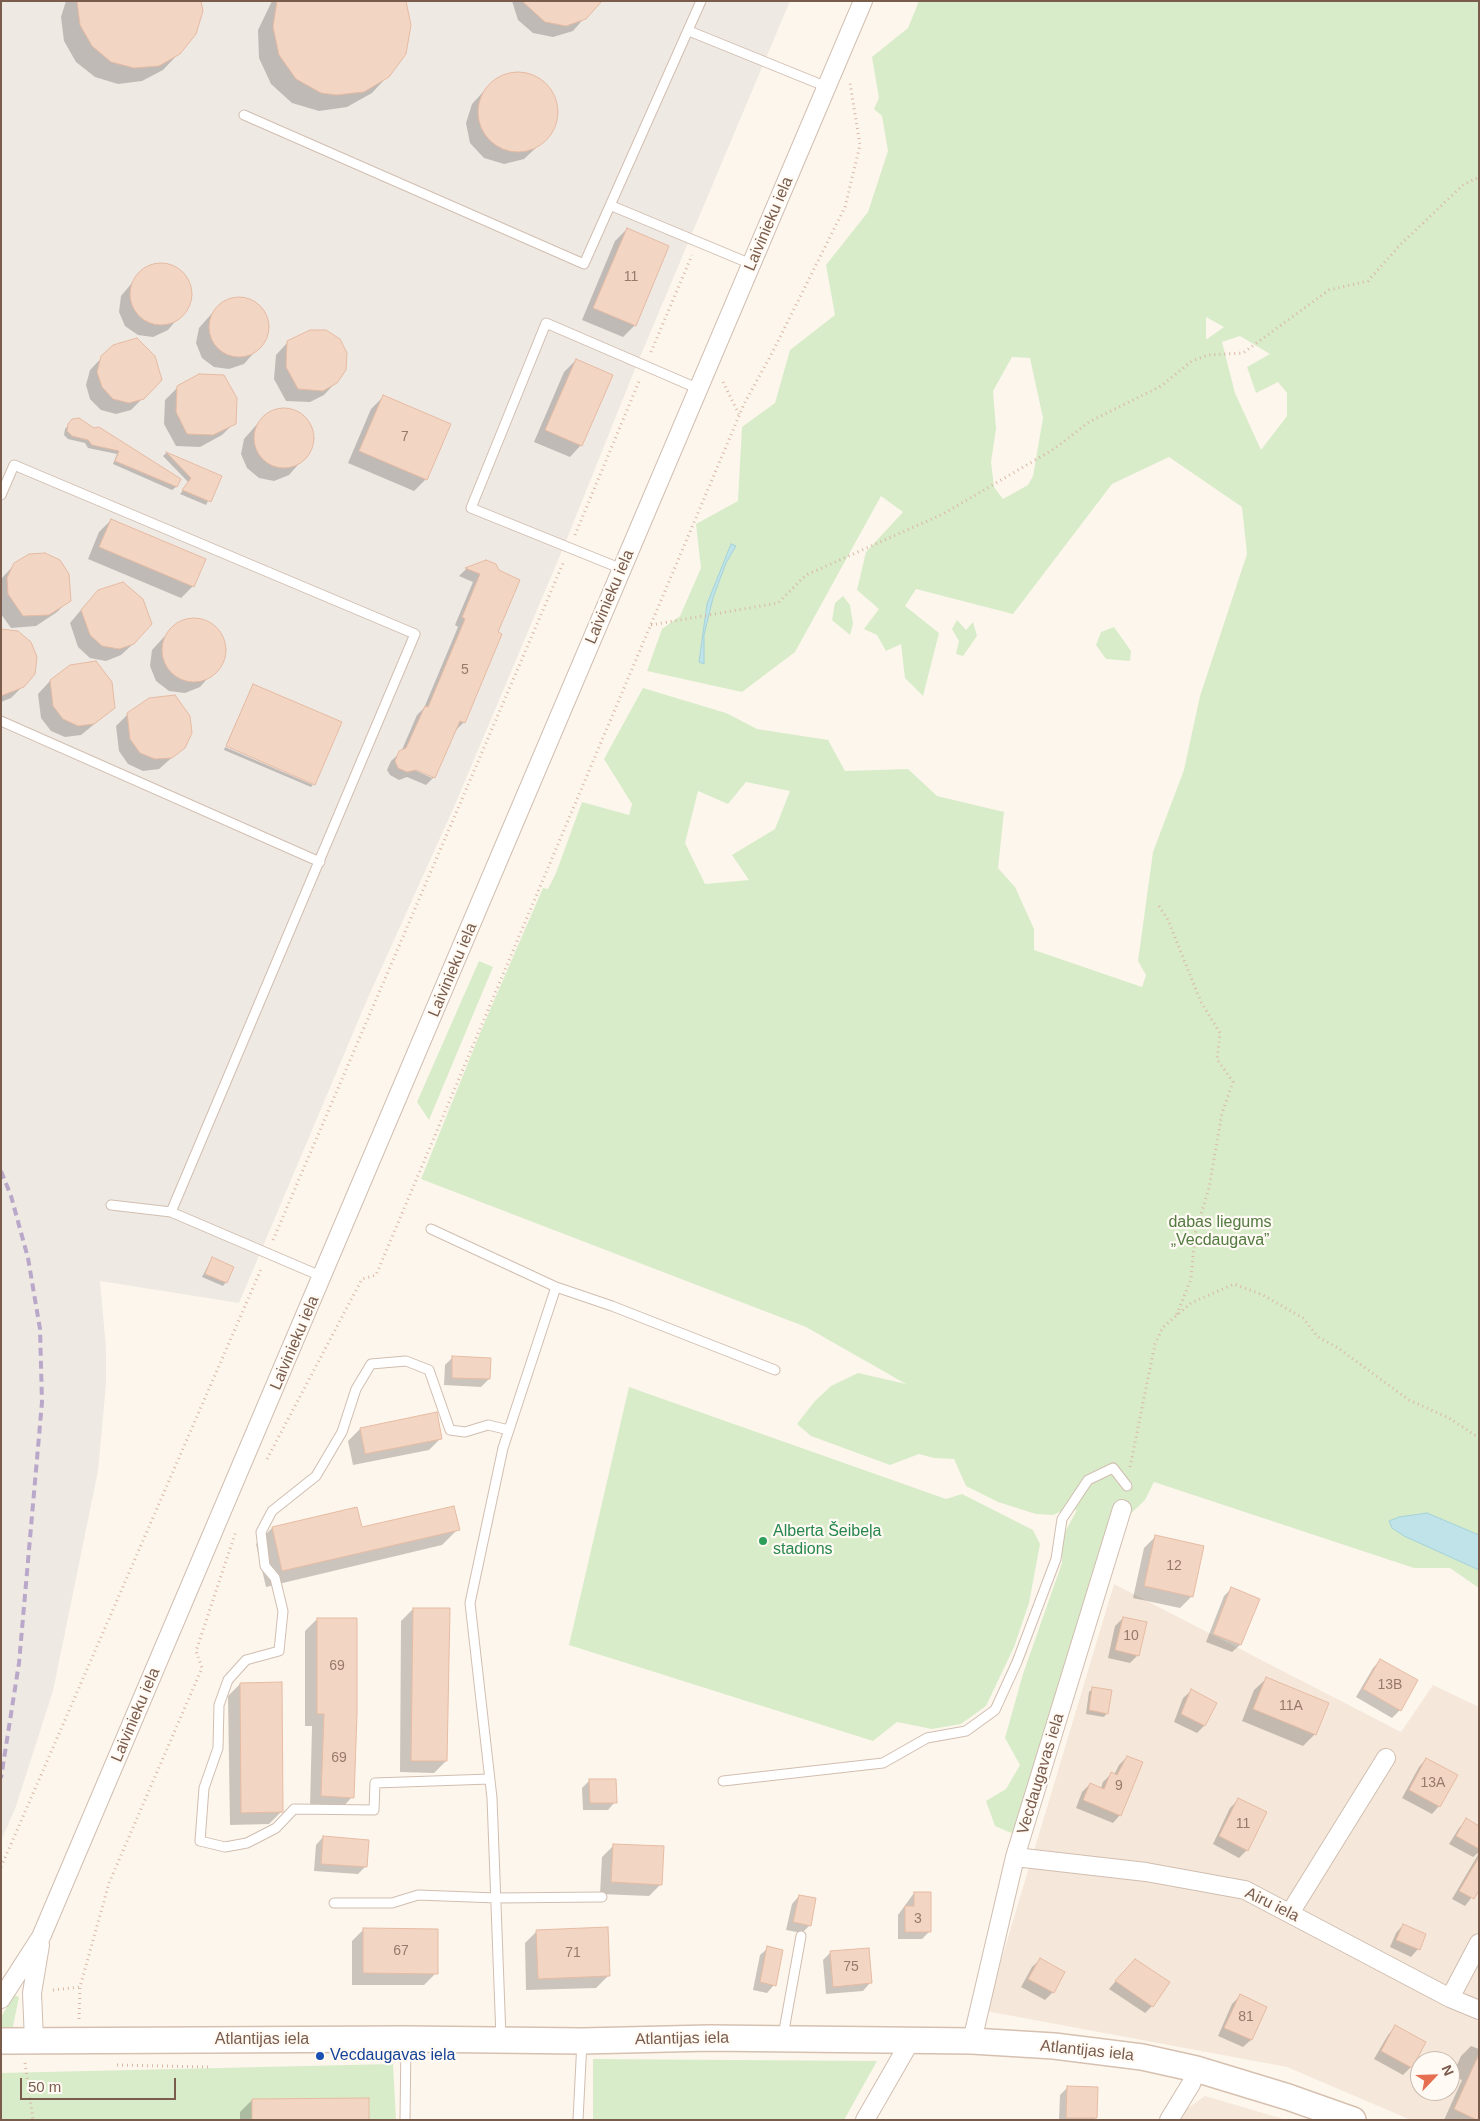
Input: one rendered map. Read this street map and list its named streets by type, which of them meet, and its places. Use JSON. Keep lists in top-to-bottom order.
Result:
{
  "streets": {
    "main road": ["Atlantijas iela"],
    "street": ["Laivinieku iela", "Vecdaugavas iela", "Airu iela"]
  },
  "crossings": [
    ["Laivinieku iela", "Atlantijas iela"],
    ["Vecdaugavas iela", "Airu iela"],
    ["Vecdaugavas iela", "Atlantijas iela"]
  ],
  "parks": ["dabas liegums „Vecdaugava”"],
  "places": ["Alberta Šeibeļa stadions", "Vecdaugavas iela"],
  "house_numbers": [
    "11",
    "7",
    "5",
    "12",
    "10",
    "69",
    "13B",
    "11A",
    "69",
    "13A",
    "9",
    "11",
    "3",
    "67",
    "71",
    "75",
    "81"
  ],
  "scale_bar": "50 m",
  "north": "top right"
}
